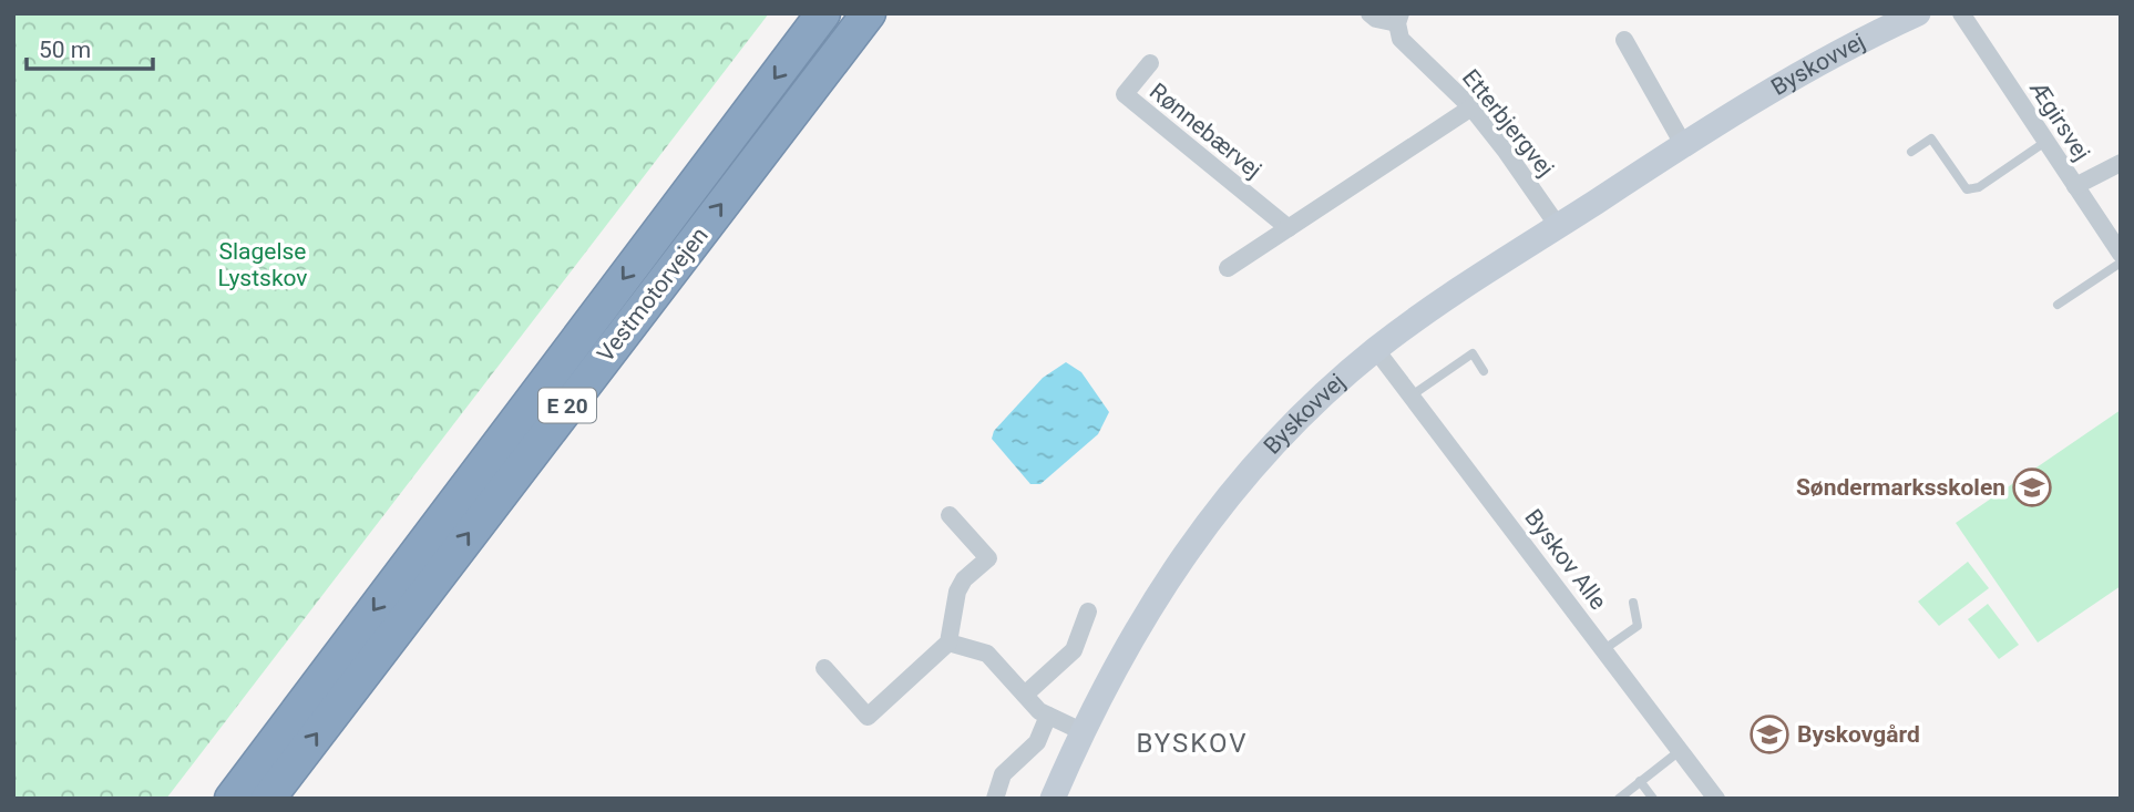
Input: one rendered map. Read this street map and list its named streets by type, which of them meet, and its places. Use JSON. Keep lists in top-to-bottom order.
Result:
{
  "streets": {
    "highway": ["Vestmotorvejen", "E 20"],
    "main road": ["Byskovvej"],
    "street": [
      "Ægirsvej",
      "Etterbjergvej",
      "Rønnebærvej",
      "Byskov Alle"
    ]
  },
  "crossings": [
    ["Byskovvej", "Etterbjergvej"],
    ["Byskovvej", "Byskov Alle"]
  ],
  "districts": ["BYSKOV"],
  "parks": ["Slagelse Lystskov"],
  "places": {
    "school or university": ["Søndermarksskolen", "Byskovgård"]
  },
  "scale_bar": "50 m"
}
